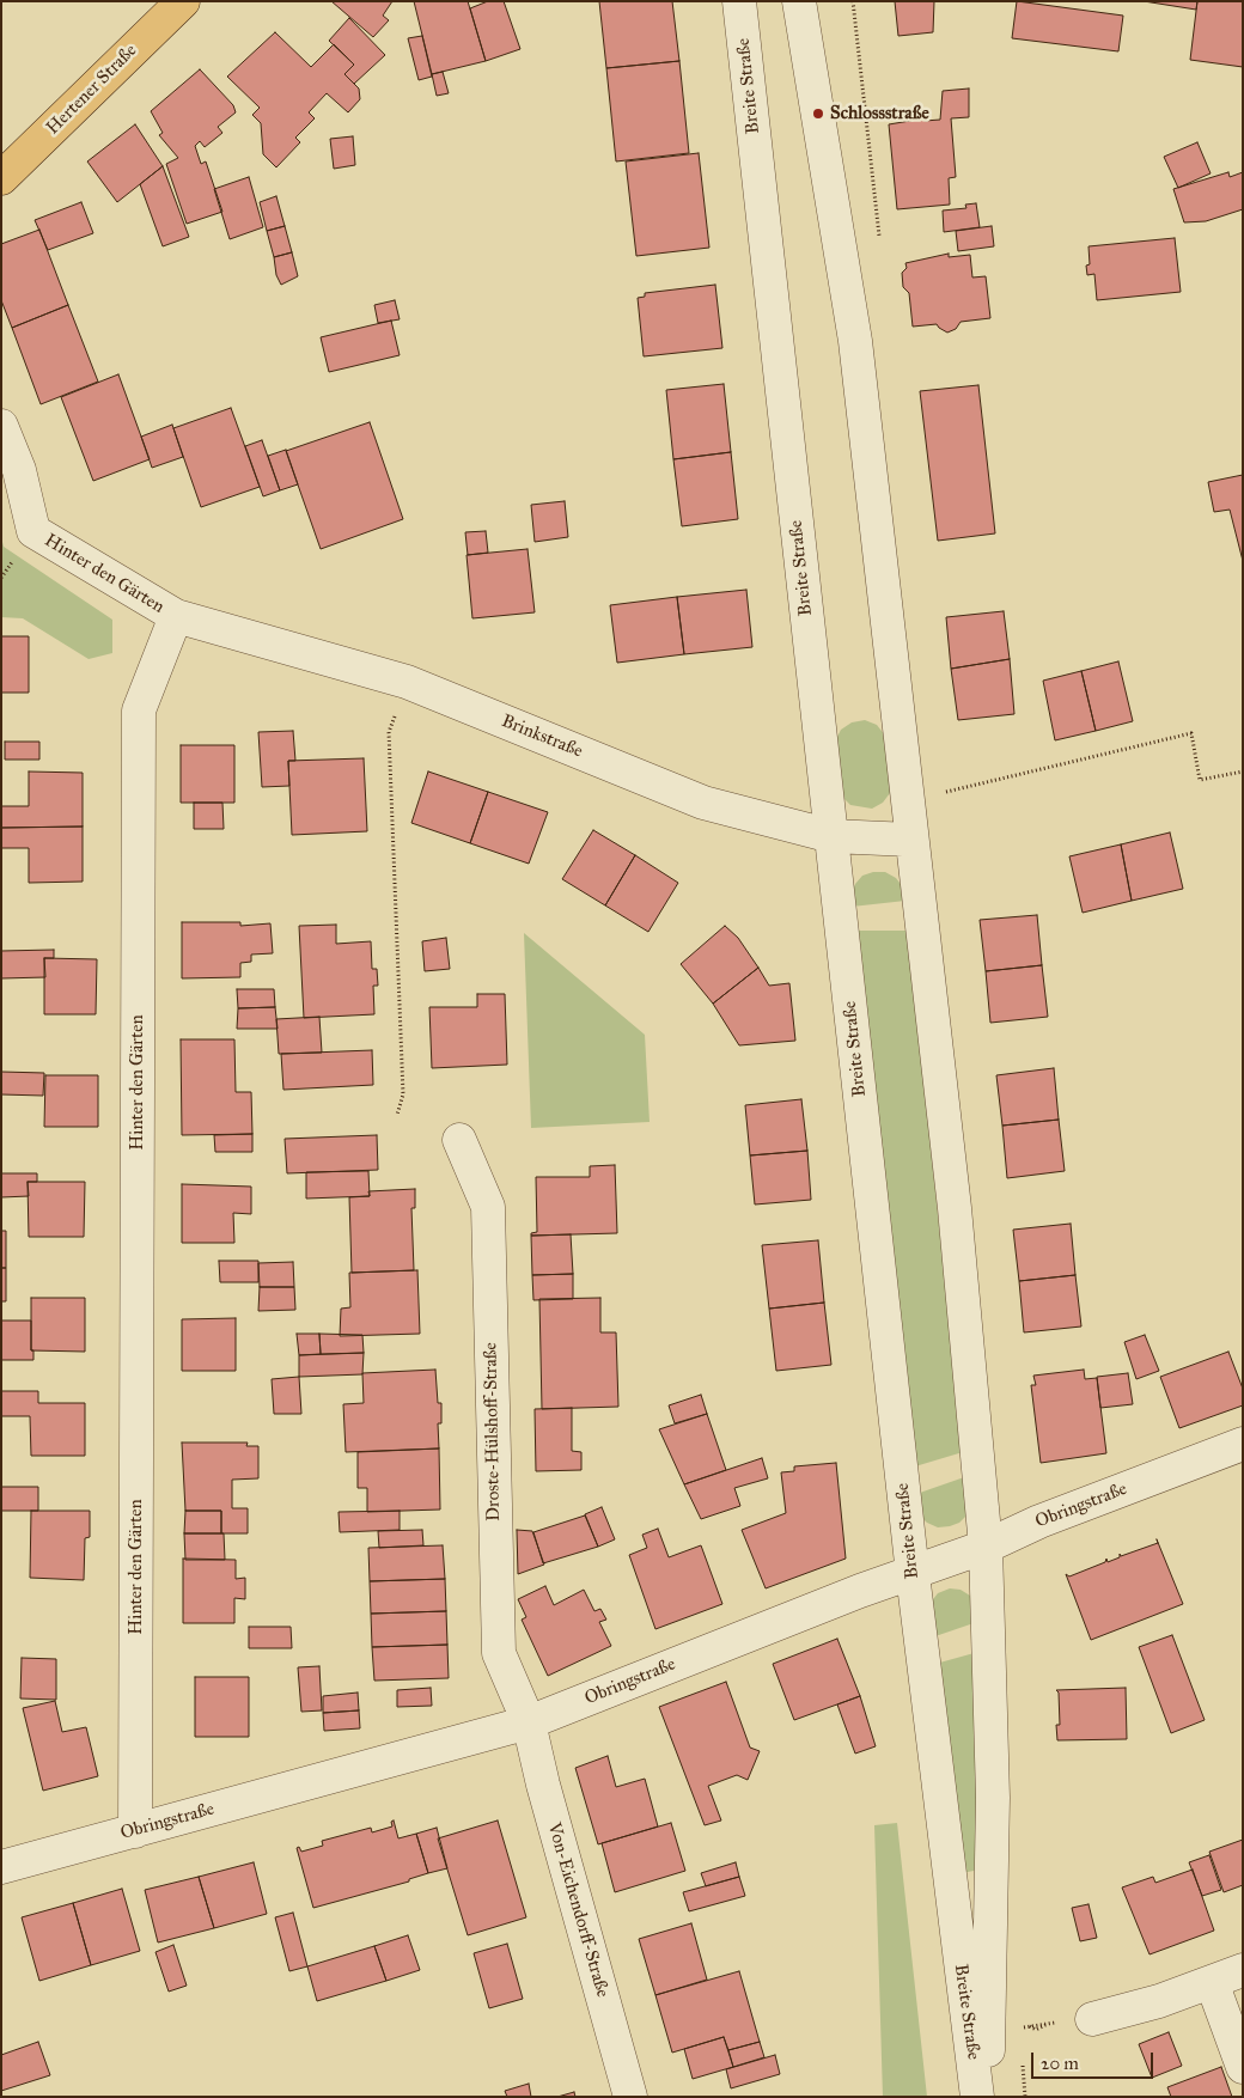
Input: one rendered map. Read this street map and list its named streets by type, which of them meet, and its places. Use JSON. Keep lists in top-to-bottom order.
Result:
{
  "streets": {
    "main road": ["Hertener Straße"],
    "street": [
      "Breite Straße",
      "Hinter den Gärten",
      "Brinkstraße",
      "Droste-Hülshoff-Straße",
      "Obringstraße",
      "Von-Eichendorff-Straße"
    ]
  },
  "crossings": [
    ["Breite Straße", "Brinkstraße"],
    ["Breite Straße", "Obringstraße"],
    ["Hinter den Gärten", "Brinkstraße"],
    ["Hinter den Gärten", "Obringstraße"],
    ["Droste-Hülshoff-Straße", "Obringstraße"],
    ["Droste-Hülshoff-Straße", "Von-Eichendorff-Straße"],
    ["Obringstraße", "Von-Eichendorff-Straße"]
  ],
  "places": ["Schlossstraße"],
  "scale_bar": "20 m"
}
